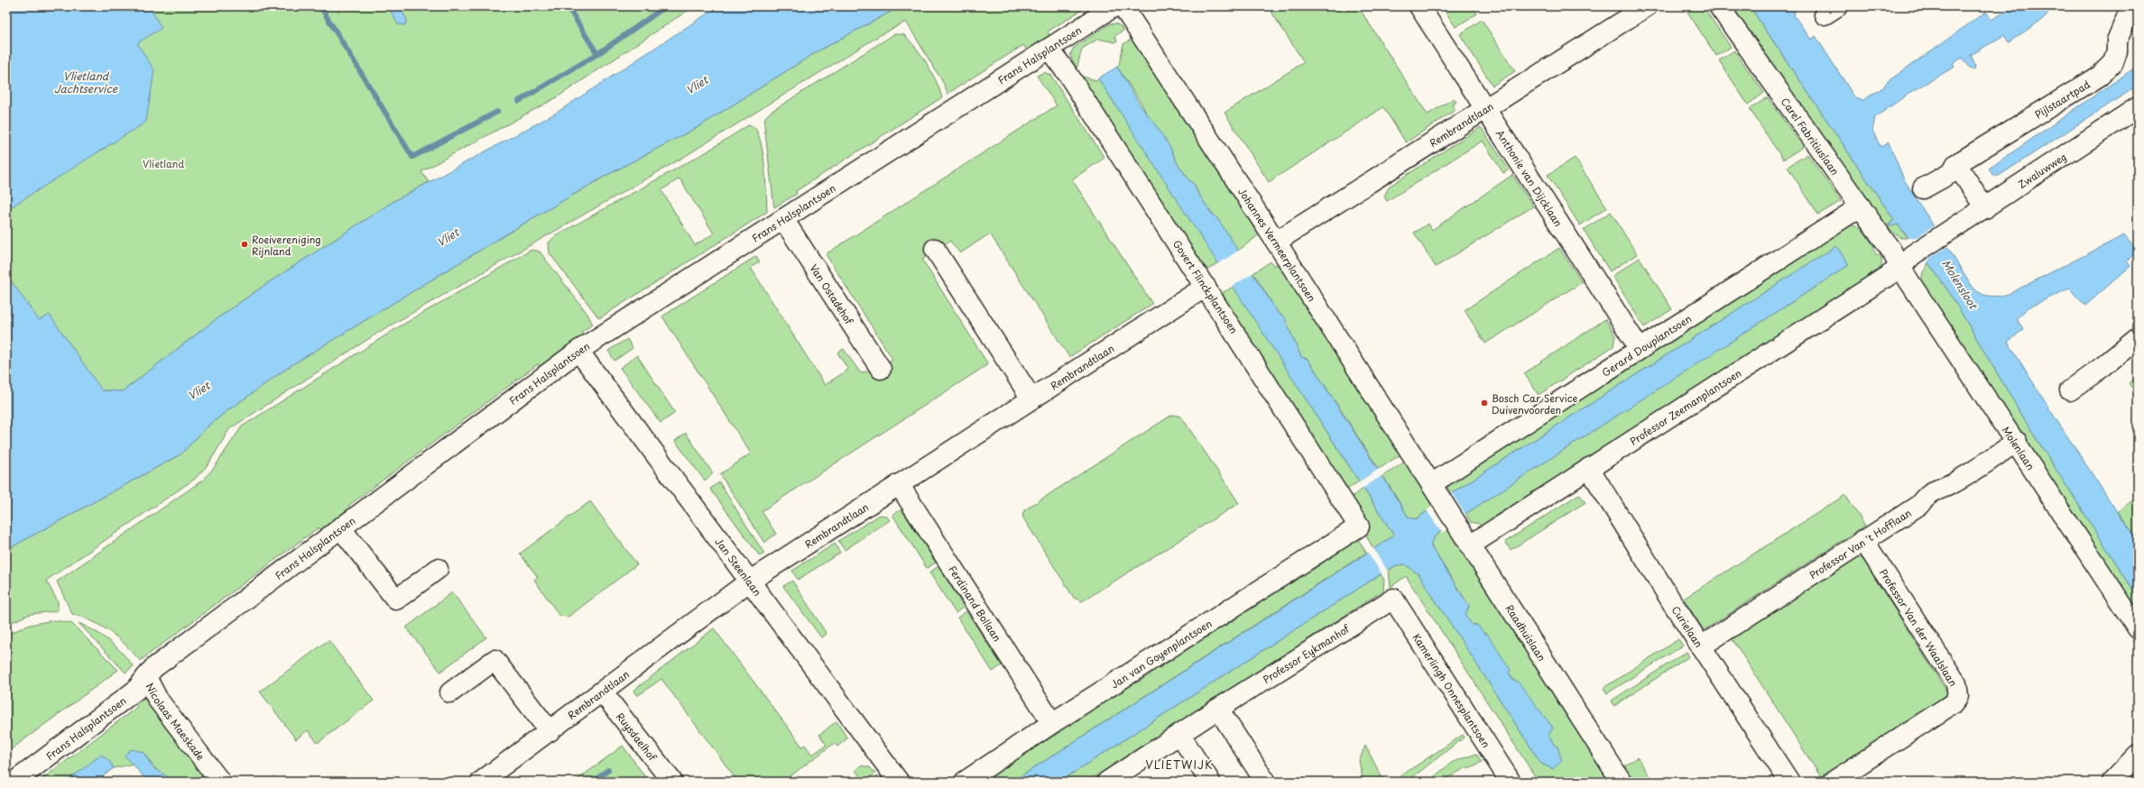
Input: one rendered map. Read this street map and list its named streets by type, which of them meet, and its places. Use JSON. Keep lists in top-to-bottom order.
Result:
{
  "streets": {
    "street": [
      "Frans Halsplantsoen",
      "Pijlstaartpad",
      "Rembrandtlaan",
      "Carel Fabritiuslaan",
      "Zwaluwweg",
      "Anthonie van Dijcklaan",
      "Johannes Vermeerplantsoen",
      "Govert Flinckplantsoen",
      "Van Ostadehof",
      "Gerard Douplantsoen",
      "Professor Zeemanplantsoen",
      "Molenlaan",
      "Professor Van 't Hofflaan",
      "Jan Steenlaan",
      "Ferdinand Bollaan",
      "Curielaan",
      "Professor Van der Waalslaan",
      "Raadhuislaan",
      "Jan van Goyenplantsoen",
      "Professor Eykmanhof",
      "Kamerlingh Onnesplantsoen",
      "Nicolaas Maeskade",
      "Ruysdaelhof"
    ]
  },
  "crossings": [
    ["Frans Halsplantsoen", "Govert Flinckplantsoen"],
    ["Frans Halsplantsoen", "Van Ostadehof"],
    ["Frans Halsplantsoen", "Jan Steenlaan"],
    ["Frans Halsplantsoen", "Nicolaas Maeskade"],
    ["Rembrandtlaan", "Anthonie van Dijcklaan"],
    ["Rembrandtlaan", "Johannes Vermeerplantsoen"],
    ["Rembrandtlaan", "Govert Flinckplantsoen"],
    ["Rembrandtlaan", "Jan Steenlaan"],
    ["Rembrandtlaan", "Ferdinand Bollaan"],
    ["Rembrandtlaan", "Ruysdaelhof"],
    ["Carel Fabritiuslaan", "Gerard Douplantsoen"],
    ["Carel Fabritiuslaan", "Professor Zeemanplantsoen"],
    ["Carel Fabritiuslaan", "Molenlaan"],
    ["Zwaluwweg", "Professor Zeemanplantsoen"],
    ["Anthonie van Dijcklaan", "Gerard Douplantsoen"],
    ["Johannes Vermeerplantsoen", "Gerard Douplantsoen"],
    ["Johannes Vermeerplantsoen", "Raadhuislaan"],
    ["Govert Flinckplantsoen", "Jan van Goyenplantsoen"],
    ["Gerard Douplantsoen", "Raadhuislaan"],
    ["Professor Zeemanplantsoen", "Molenlaan"],
    ["Professor Zeemanplantsoen", "Curielaan"],
    ["Professor Zeemanplantsoen", "Raadhuislaan"],
    ["Molenlaan", "Professor Van 't Hofflaan"],
    ["Professor Van 't Hofflaan", "Curielaan"],
    ["Professor Van 't Hofflaan", "Professor Van der Waalslaan"],
    ["Ferdinand Bollaan", "Jan van Goyenplantsoen"],
    ["Professor Eykmanhof", "Kamerlingh Onnesplantsoen"]
  ],
  "districts": ["VLIETWIJK"],
  "water": ["Vlietland Jachtservice", "Vliet", "Molensloot"],
  "parks": ["Vlietland"],
  "places": ["Roeivereniging Rijnland", "Bosch Car Service Duivenvoorden"]
}
